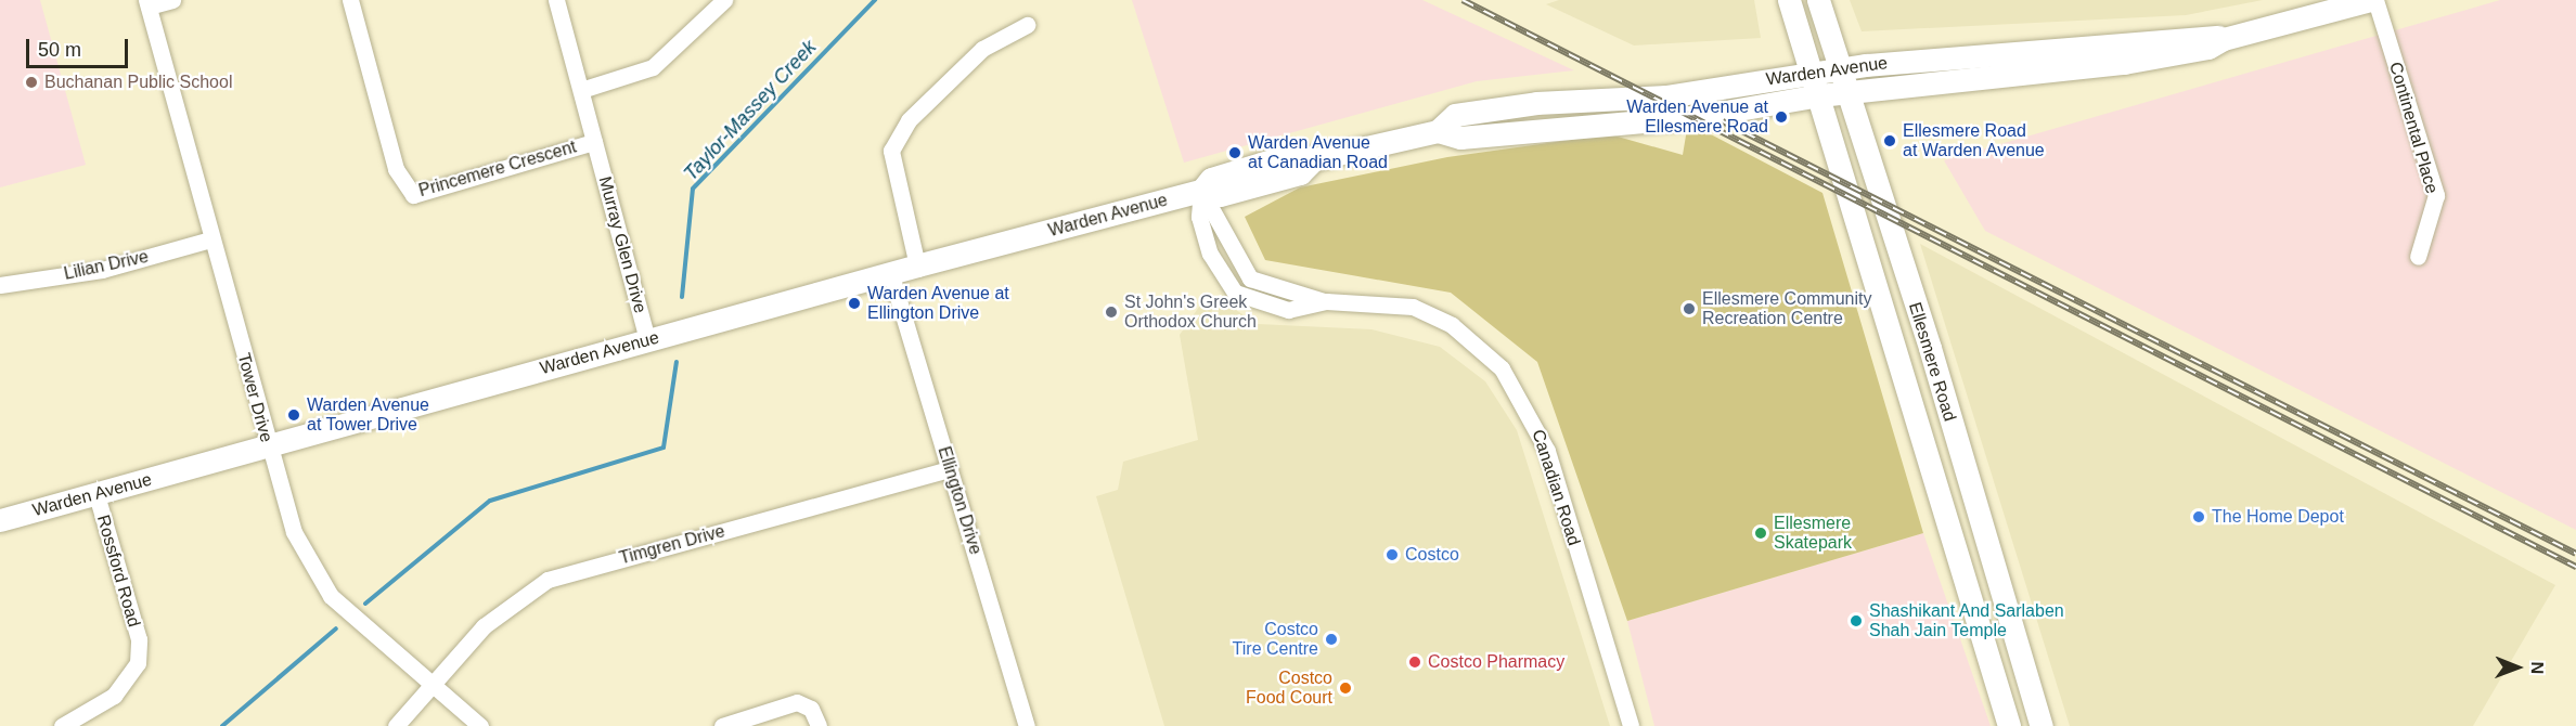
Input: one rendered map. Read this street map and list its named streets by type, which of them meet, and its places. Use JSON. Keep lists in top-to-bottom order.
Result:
{
  "streets": {
    "main road": ["Warden Avenue", "Ellesmere Road"],
    "street": [
      "Continental Place",
      "Princemere Crescent",
      "Murray Glen Drive",
      "Lilian Drive",
      "Tower Drive",
      "Canadian Road",
      "Ellington Drive",
      "Timgren Drive",
      "Rossford Road"
    ]
  },
  "crossings": [
    ["Warden Avenue", "Murray Glen Drive"],
    ["Warden Avenue", "Ellesmere Road"],
    ["Warden Avenue", "Tower Drive"],
    ["Warden Avenue", "Canadian Road"],
    ["Warden Avenue", "Ellington Drive"],
    ["Warden Avenue", "Rossford Road"],
    ["Princemere Crescent", "Murray Glen Drive"],
    ["Lilian Drive", "Tower Drive"],
    ["Tower Drive", "Timgren Drive"],
    ["Ellington Drive", "Timgren Drive"]
  ],
  "water": ["Taylor-Massey Creek"],
  "places": [
    "Buchanan Public School",
    "Warden Avenue at Ellesmere Road",
    "Ellesmere Road at Warden Avenue",
    "Warden Avenue at Canadian Road",
    "Warden Avenue at Ellington Drive",
    "Ellesmere Community Recreation Centre",
    "St John's Greek Orthodox Church",
    "Warden Avenue at Tower Drive",
    "The Home Depot",
    "Ellesmere Skatepark",
    "Costco",
    "Shashikant And Sarlaben Shah Jain Temple",
    "Costco Tire Centre",
    "Costco Pharmacy",
    "Costco Food Court"
  ],
  "scale_bar": "50 m",
  "north": "right"
}
